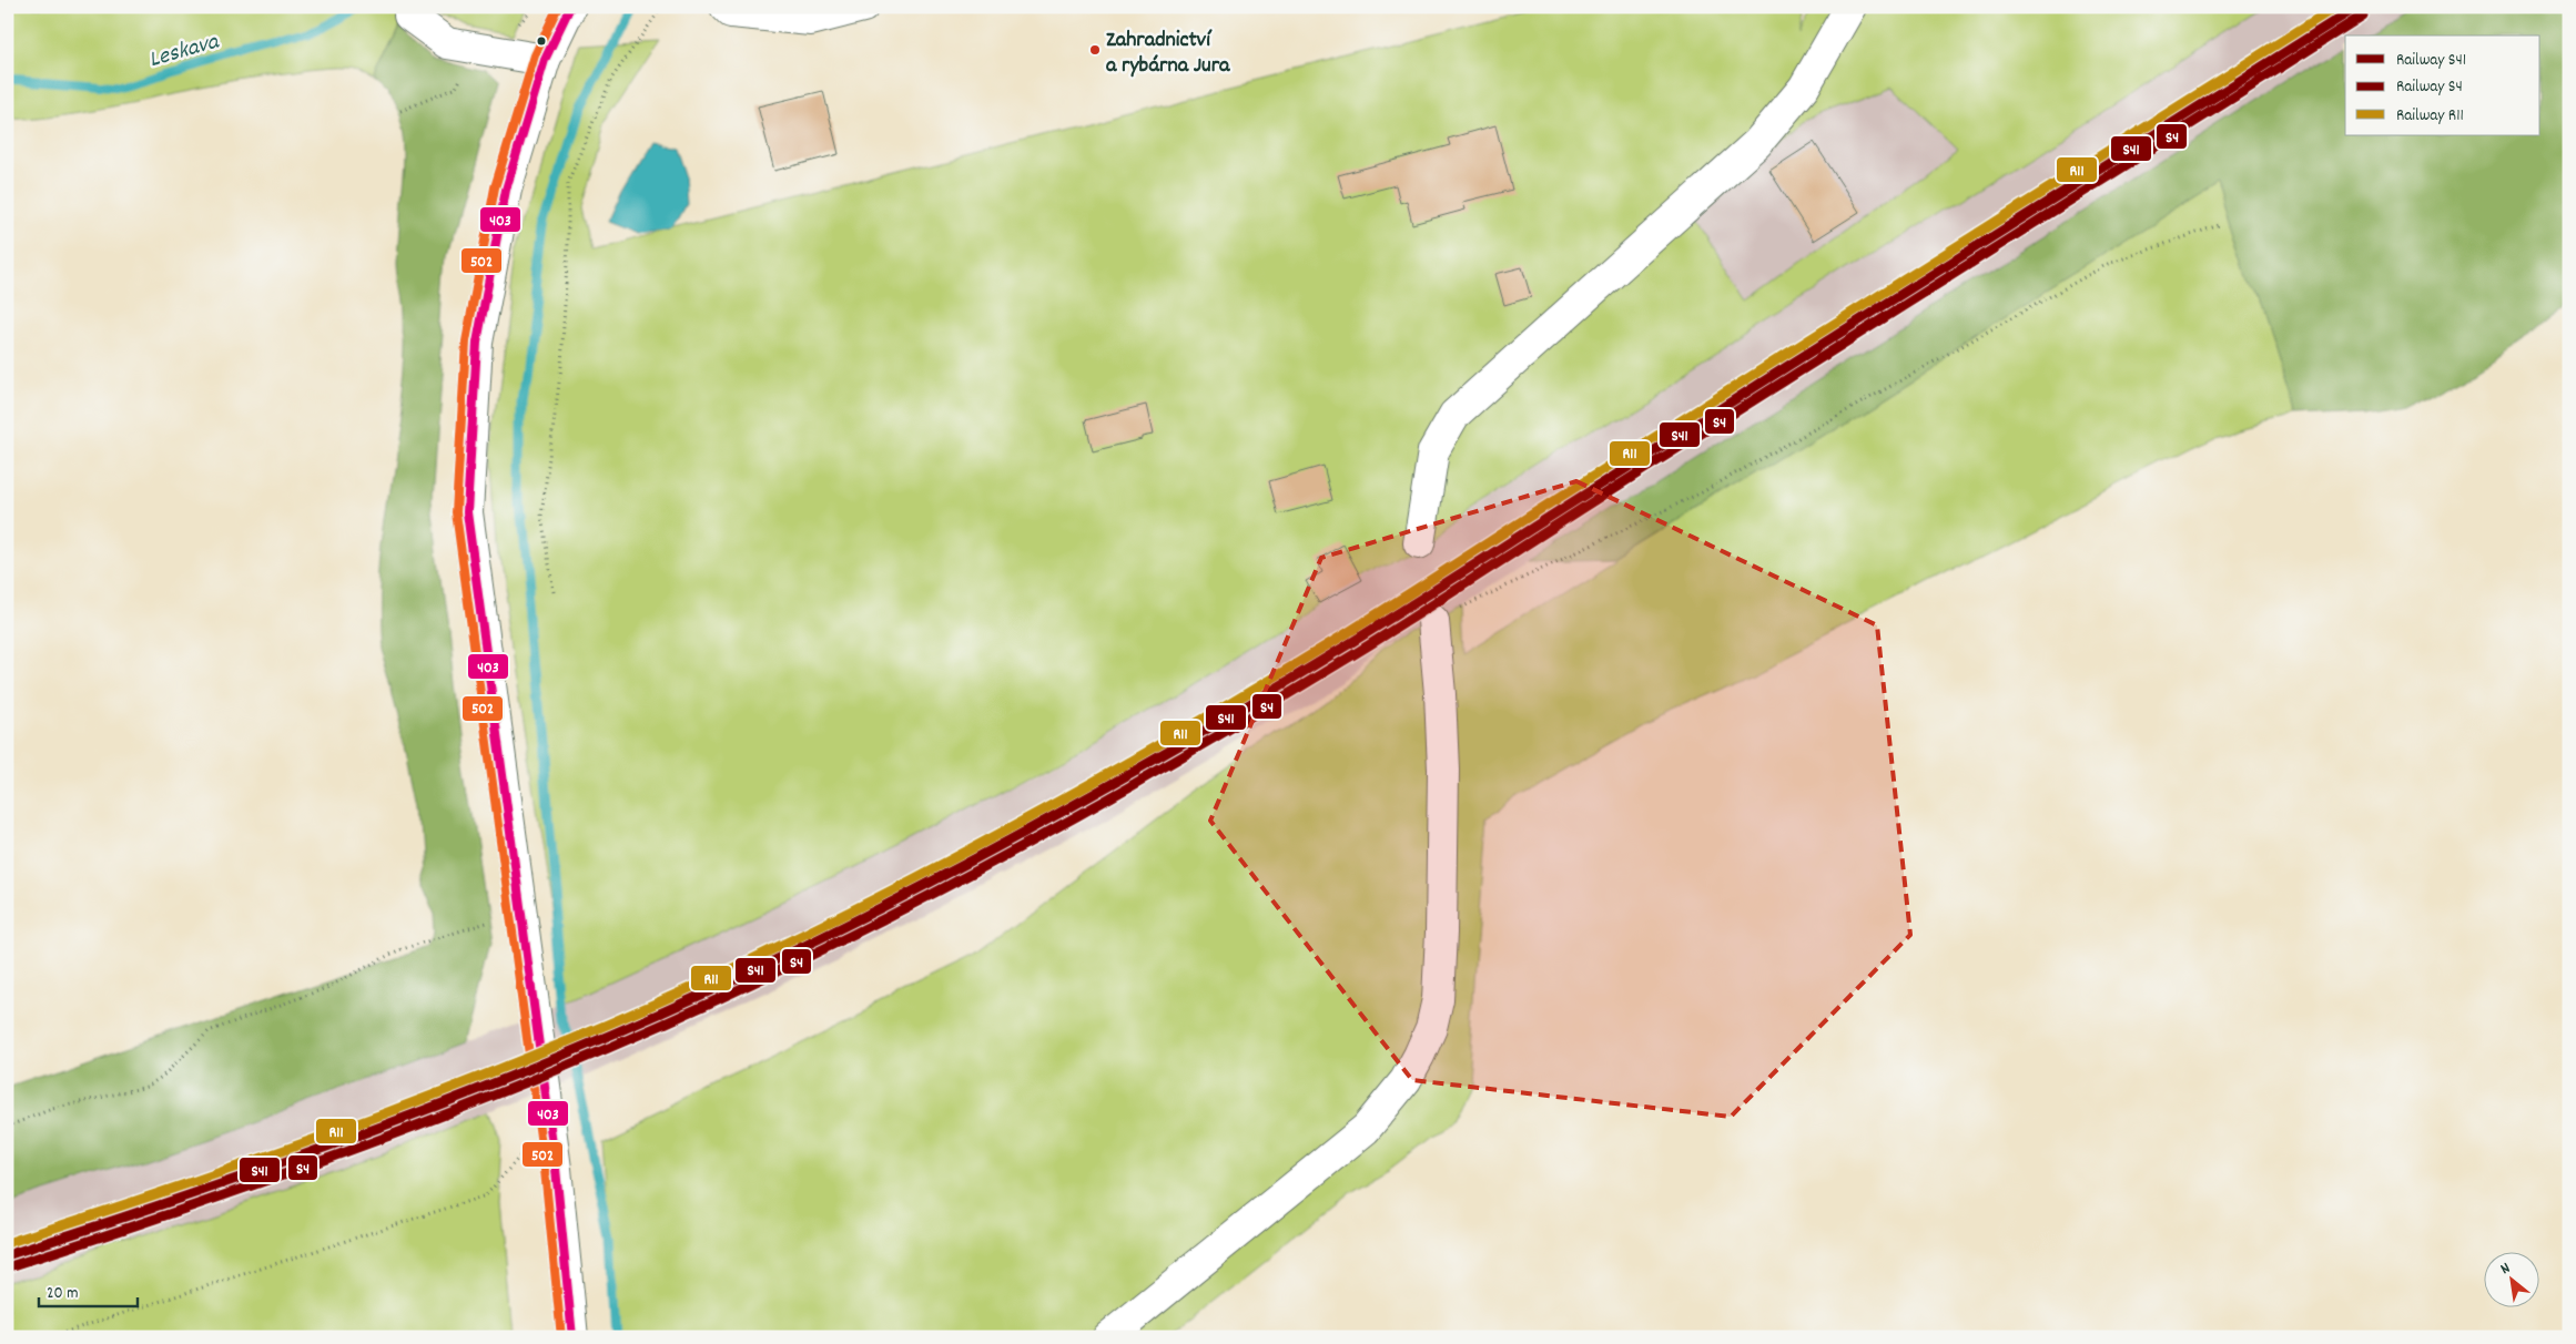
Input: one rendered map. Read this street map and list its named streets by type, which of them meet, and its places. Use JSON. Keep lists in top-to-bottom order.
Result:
{
  "water": ["Leskava"],
  "places": ["Zahradnictví a rybárna Jura"],
  "lines": [
    "rail line S41",
    "rail line R11",
    "transit line 403",
    "transit line 502",
    "rail line S4"
  ],
  "legend": ["Railway S41", "Railway S4", "Railway R11"],
  "scale_bar": "20 m",
  "north": "top left"
}
